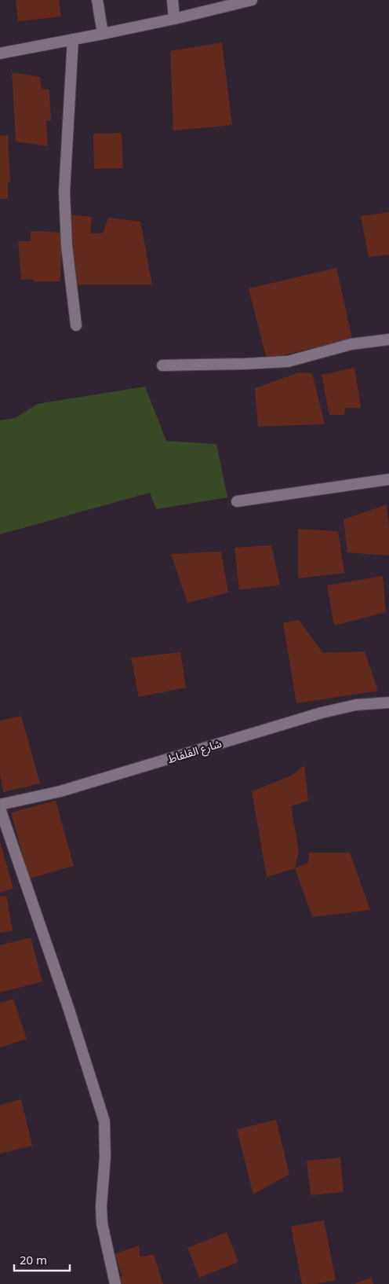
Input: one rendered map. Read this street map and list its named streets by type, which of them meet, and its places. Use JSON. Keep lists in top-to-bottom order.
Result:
{
  "streets": {
    "street": ["شارع القلفاط"]
  },
  "scale_bar": "20 m"
}
